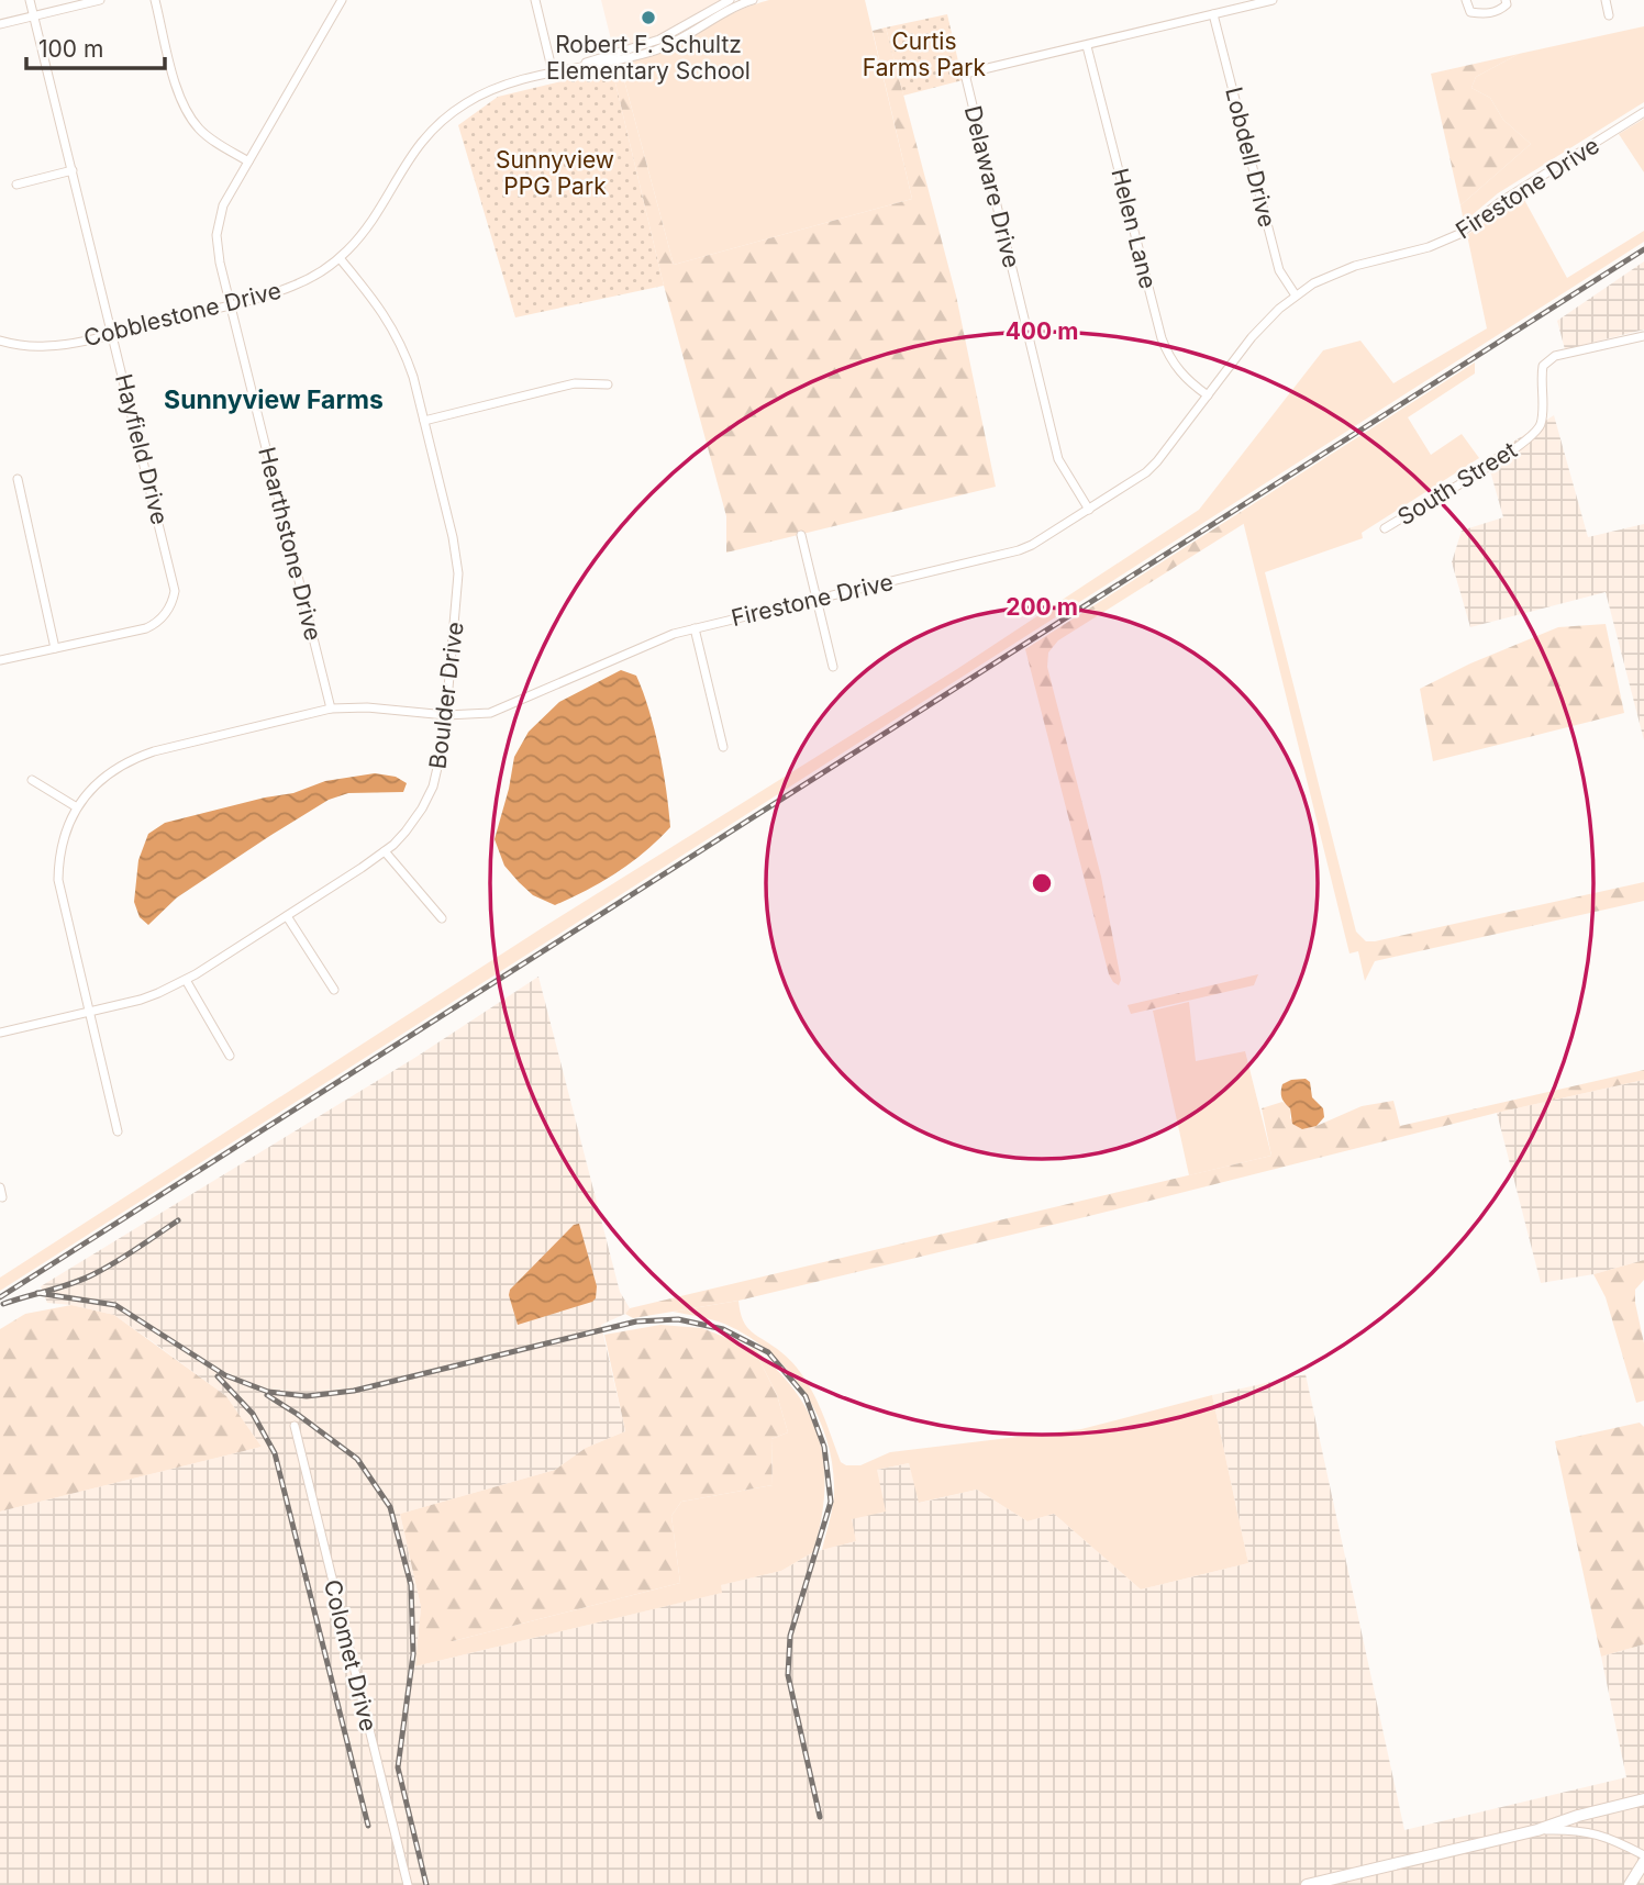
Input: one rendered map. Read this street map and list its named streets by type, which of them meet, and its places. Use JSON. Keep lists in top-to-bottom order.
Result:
{
  "streets": {
    "street": [
      "Lobdell Drive",
      "Delaware Drive",
      "Firestone Drive",
      "Helen Lane",
      "Cobblestone Drive",
      "Hayfield Drive",
      "South Street",
      "Hearthstone Drive",
      "Boulder Drive",
      "Colomet Drive"
    ]
  },
  "crossings": [
    ["Lobdell Drive", "Delaware Drive"],
    ["Lobdell Drive", "Firestone Drive"],
    ["Delaware Drive", "Firestone Drive"],
    ["Delaware Drive", "Helen Lane"],
    ["Firestone Drive", "Helen Lane"],
    ["Firestone Drive", "Hearthstone Drive"],
    ["Firestone Drive", "Boulder Drive"],
    ["Cobblestone Drive", "Hayfield Drive"],
    ["Cobblestone Drive", "Hearthstone Drive"],
    ["Cobblestone Drive", "Boulder Drive"]
  ],
  "districts": ["Sunnyview Farms"],
  "parks": ["Curtis Farms Park", "Sunnyview PPG Park"],
  "places": ["Robert F. Schultz Elementary School"],
  "scale_bar": "100 m",
  "rings": ["400 m", "200 m"]
}
